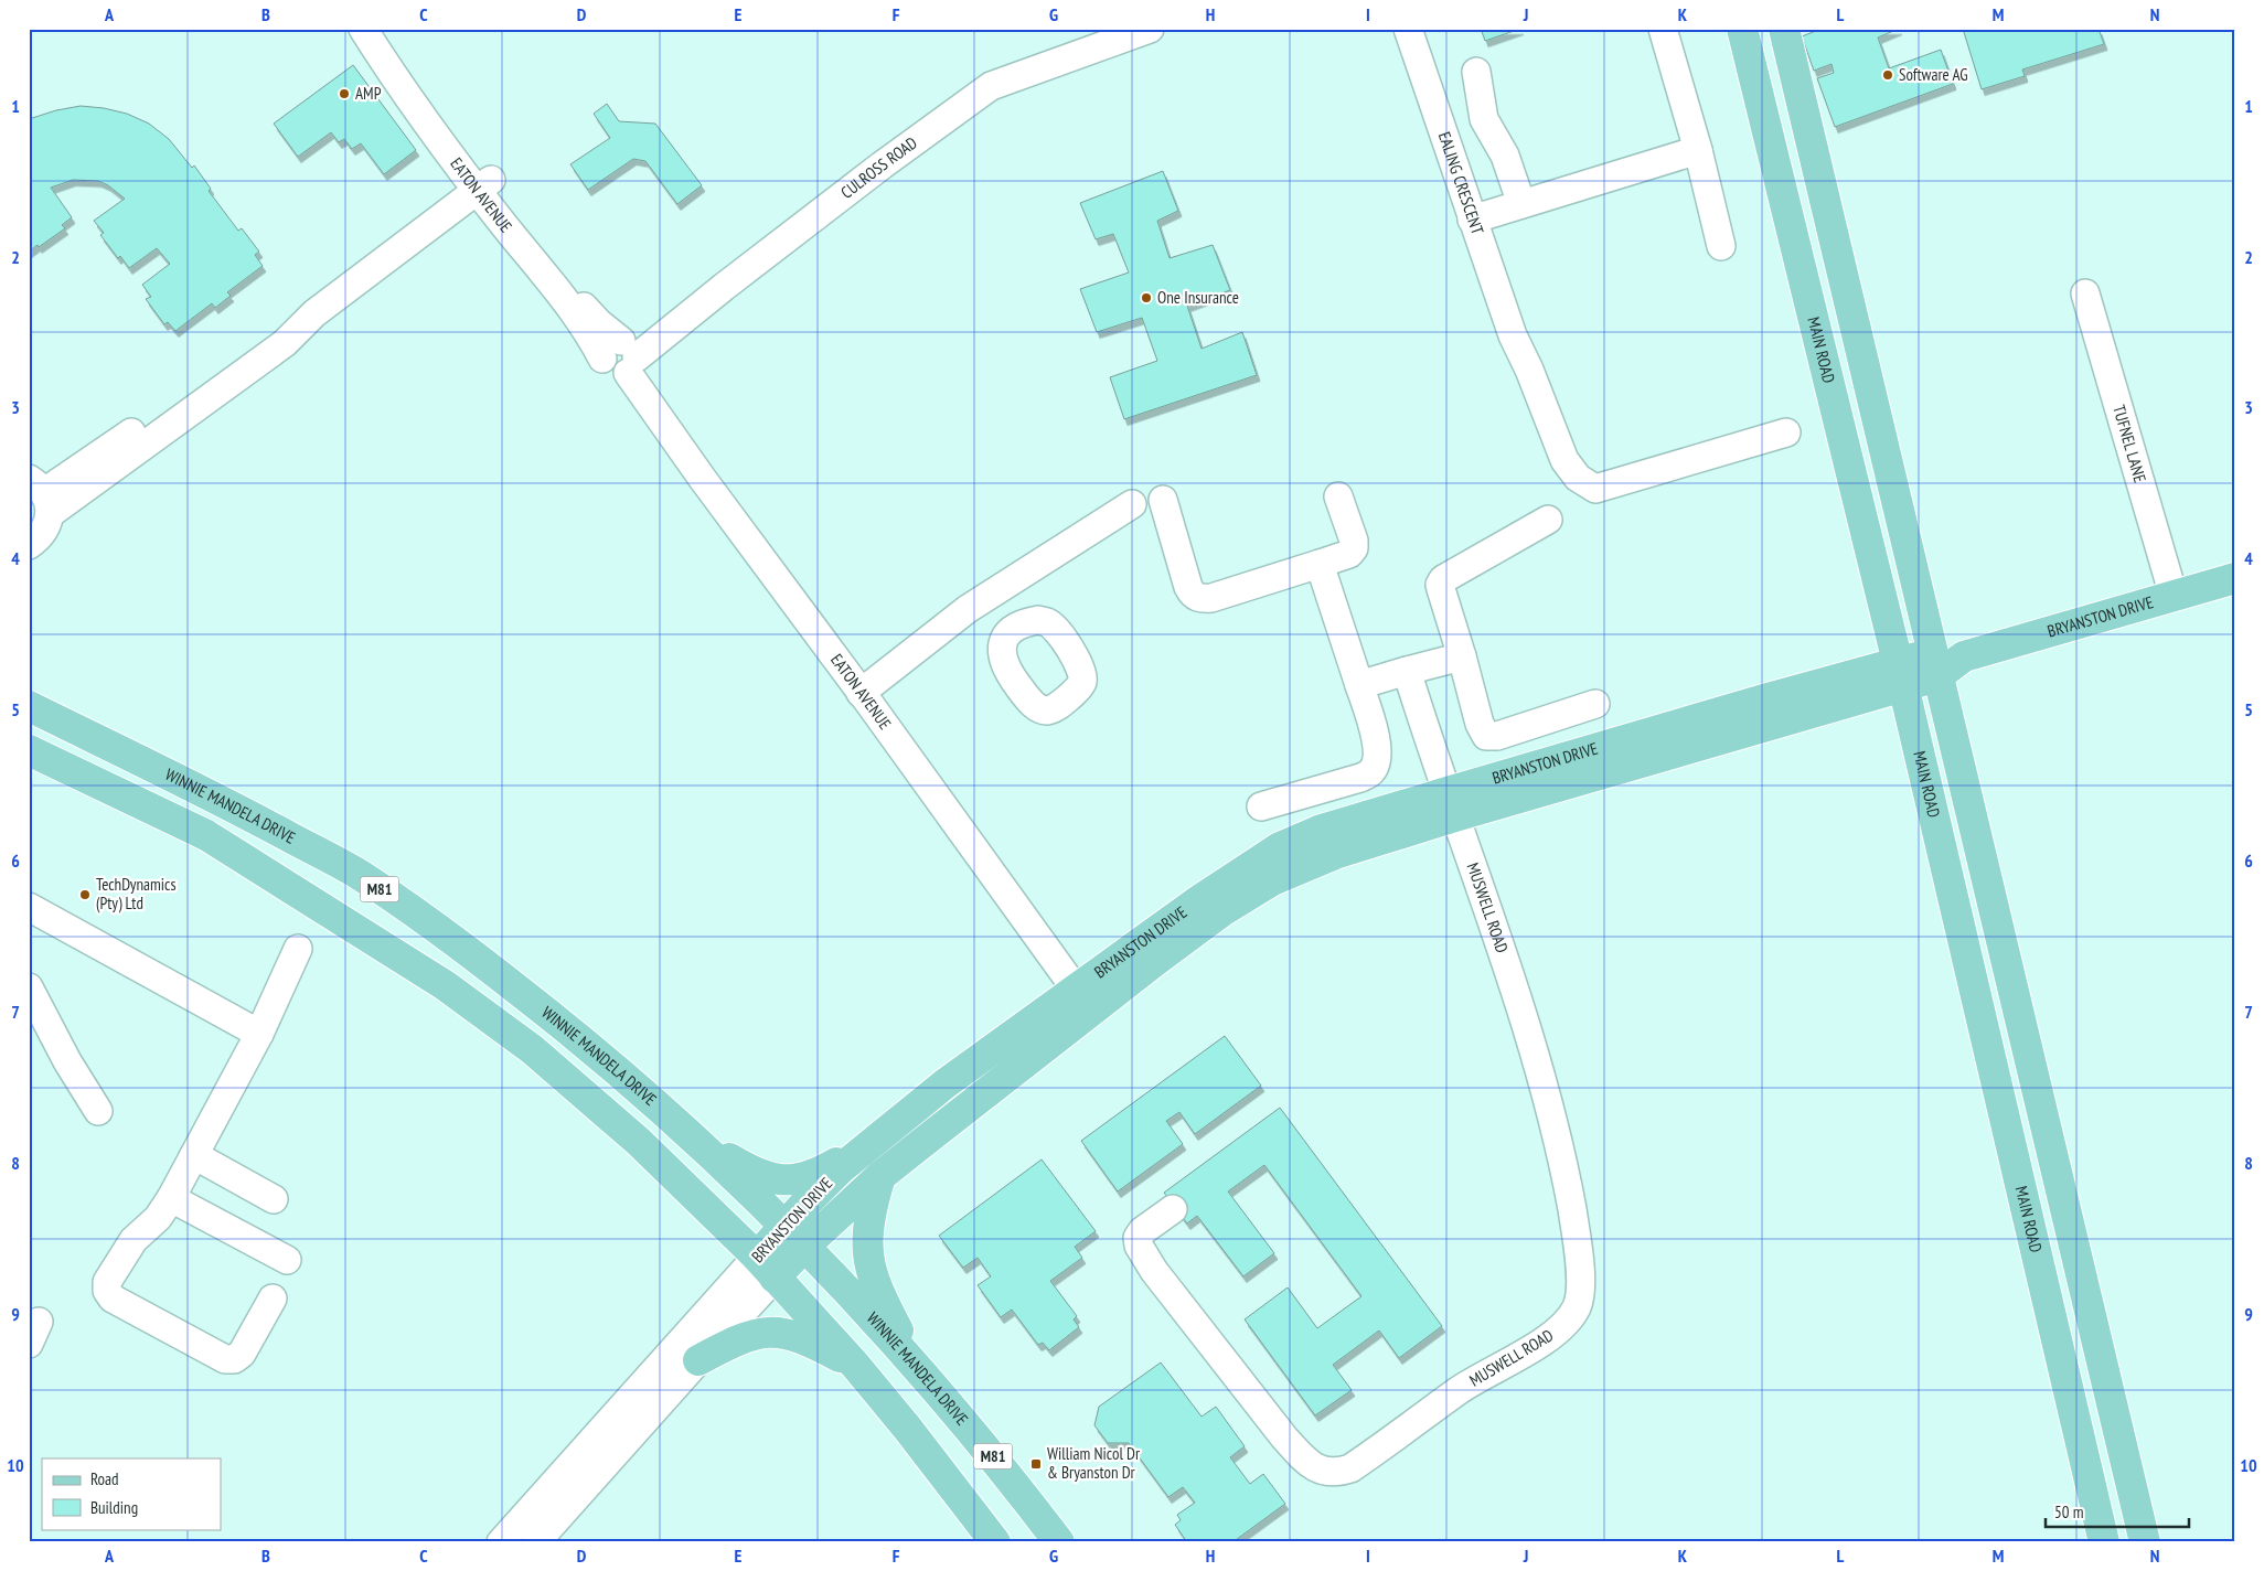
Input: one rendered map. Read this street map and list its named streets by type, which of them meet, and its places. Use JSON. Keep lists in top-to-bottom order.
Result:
{
  "streets": {
    "main road": [
      "MAIN ROAD",
      "BRYANSTON DRIVE",
      "WINNIE MANDELA DRIVE",
      "M81"
    ],
    "street": [
      "CULROSS ROAD",
      "EALING CRESCENT",
      "EATON AVENUE",
      "TUFNEL LANE",
      "MUSWELL ROAD"
    ]
  },
  "crossings": [
    ["CULROSS ROAD", "EATON AVENUE"],
    ["EATON AVENUE", "BRYANSTON DRIVE"],
    ["MAIN ROAD", "BRYANSTON DRIVE"],
    ["TUFNEL LANE", "BRYANSTON DRIVE"],
    ["BRYANSTON DRIVE", "WINNIE MANDELA DRIVE"],
    ["BRYANSTON DRIVE", "MUSWELL ROAD"]
  ],
  "places": {
    "other": [
      "Software AG",
      "AMP",
      "One Insurance",
      "TechDynamics (Pty) Ltd"
    ],
    "transit": ["William Nicol Dr & Bryanston Dr"]
  },
  "legend": ["Road", "Building"],
  "scale_bar": "50 m",
  "grid": {
    "columns": [
      "A",
      "B",
      "C",
      "D",
      "E",
      "F",
      "G",
      "H",
      "I",
      "J",
      "K",
      "L",
      "M",
      "N"
    ],
    "rows": [
      "1",
      "2",
      "3",
      "4",
      "5",
      "6",
      "7",
      "8",
      "9",
      "10"
    ]
  }
}
